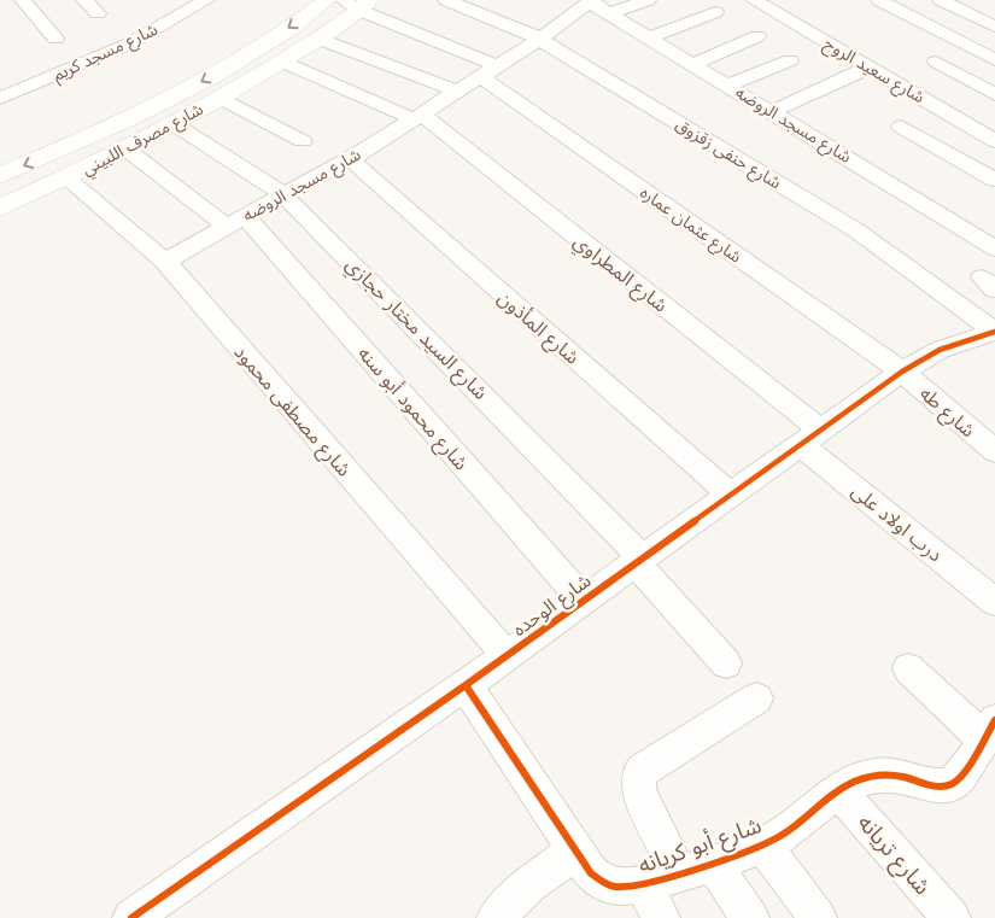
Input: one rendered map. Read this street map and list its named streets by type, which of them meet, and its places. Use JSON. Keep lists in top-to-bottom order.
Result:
{
  "streets": {
    "main road": ["شارع مصرف اللبيني"],
    "street": [
      "شارع مسجد كريم",
      "شارع سعيد الروح",
      "شارع مسجد الروضه",
      "شارع حنفى زقزوق",
      "شارع عثمان عماره",
      "شارع المطراوي",
      "شارع المأذون",
      "شارع السيد مختار حجازي",
      "شارع محمود أبو سنه",
      "شارع مصطفى محمود",
      "شارع طه",
      "درب اولاد على",
      "شارع الوحده",
      "شارع أبو كريانه",
      "شارع تريانه"
    ]
  },
  "crossings": [
    ["شارع مسجد الروضه", "شارع حنفى زقزوق"],
    ["شارع مسجد الروضه", "شارع عثمان عماره"],
    ["شارع مسجد الروضه", "شارع المطراوي"],
    ["شارع مسجد الروضه", "شارع المأذون"],
    ["شارع مسجد الروضه", "شارع السيد مختار حجازي"],
    ["شارع مسجد الروضه", "شارع محمود أبو سنه"],
    ["شارع مسجد الروضه", "شارع مصطفى محمود"],
    ["شارع مصرف اللبيني", "شارع المطراوي"],
    ["شارع مصرف اللبيني", "شارع السيد مختار حجازي"],
    ["شارع مصرف اللبيني", "شارع محمود أبو سنه"],
    ["شارع مصرف اللبيني", "شارع مصطفى محمود"],
    ["شارع حنفى زقزوق", "شارع الوحده"],
    ["شارع عثمان عماره", "شارع طه"],
    ["شارع عثمان عماره", "شارع الوحده"],
    ["شارع المطراوي", "درب اولاد على"],
    ["شارع المطراوي", "شارع الوحده"],
    ["شارع المأذون", "شارع الوحده"],
    ["شارع السيد مختار حجازي", "شارع الوحده"],
    ["شارع محمود أبو سنه", "شارع الوحده"],
    ["شارع مصطفى محمود", "شارع الوحده"],
    ["شارع طه", "شارع الوحده"],
    ["درب اولاد على", "شارع الوحده"],
    ["شارع الوحده", "شارع أبو كريانه"],
    ["شارع أبو كريانه", "شارع تريانه"]
  ]
}
